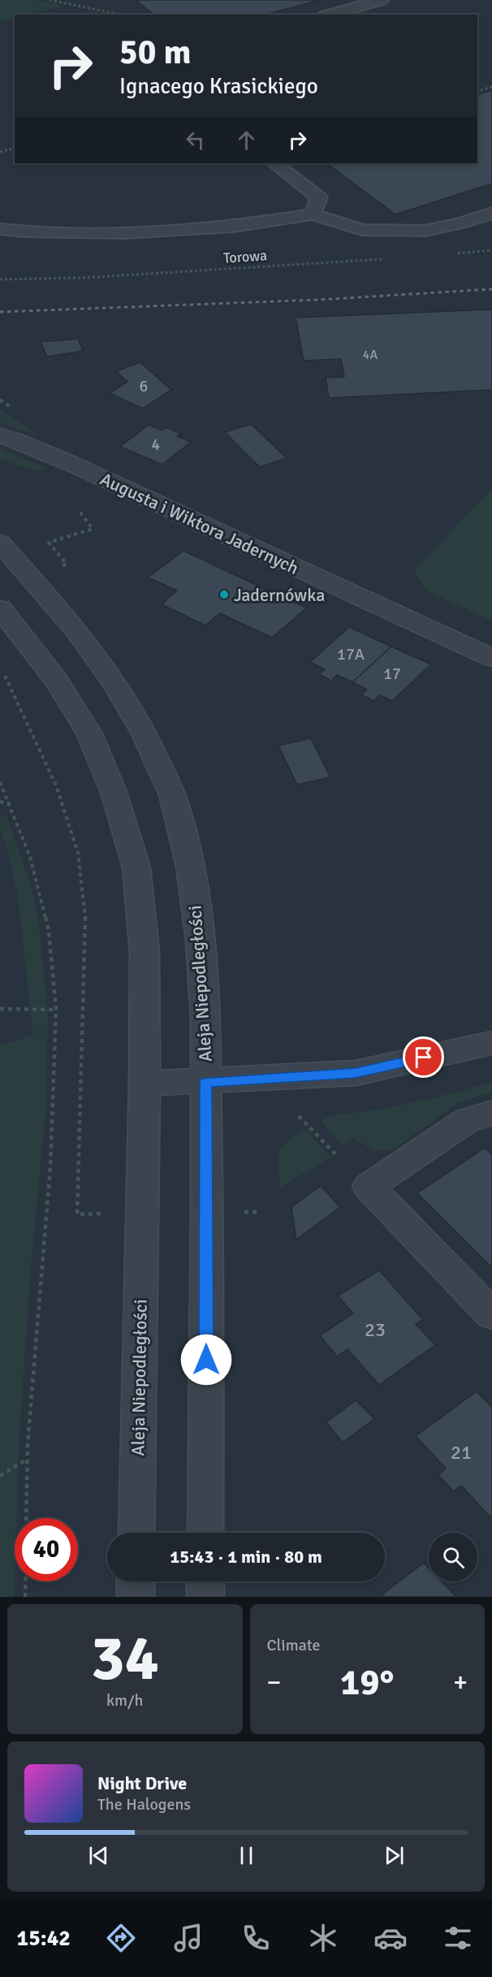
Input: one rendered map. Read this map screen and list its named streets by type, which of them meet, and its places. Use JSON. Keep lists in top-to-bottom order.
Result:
{
  "streets": {
    "street": ["Augusta i Wiktora Jadernych", "Aleja Niepodległości"],
    "path": ["Torowa"]
  },
  "places": ["Jadernówka"],
  "house_numbers": [
    "4A",
    "6",
    "4",
    "17A",
    "17",
    "23",
    "21"
  ],
  "page": {
    "turn": ["50 m", "Ignacego Krasickiego"],
    "limit": "40",
    "trip": "15:43 · 1 min · 80 m",
    "tile": [
      ["34", "km/h"],
      "Climate"
    ],
    "heat": ["−", "19°", "+"],
    "song": ["Night Drive", "The Halogens"],
    "tabs": "15:42"
  }
}
